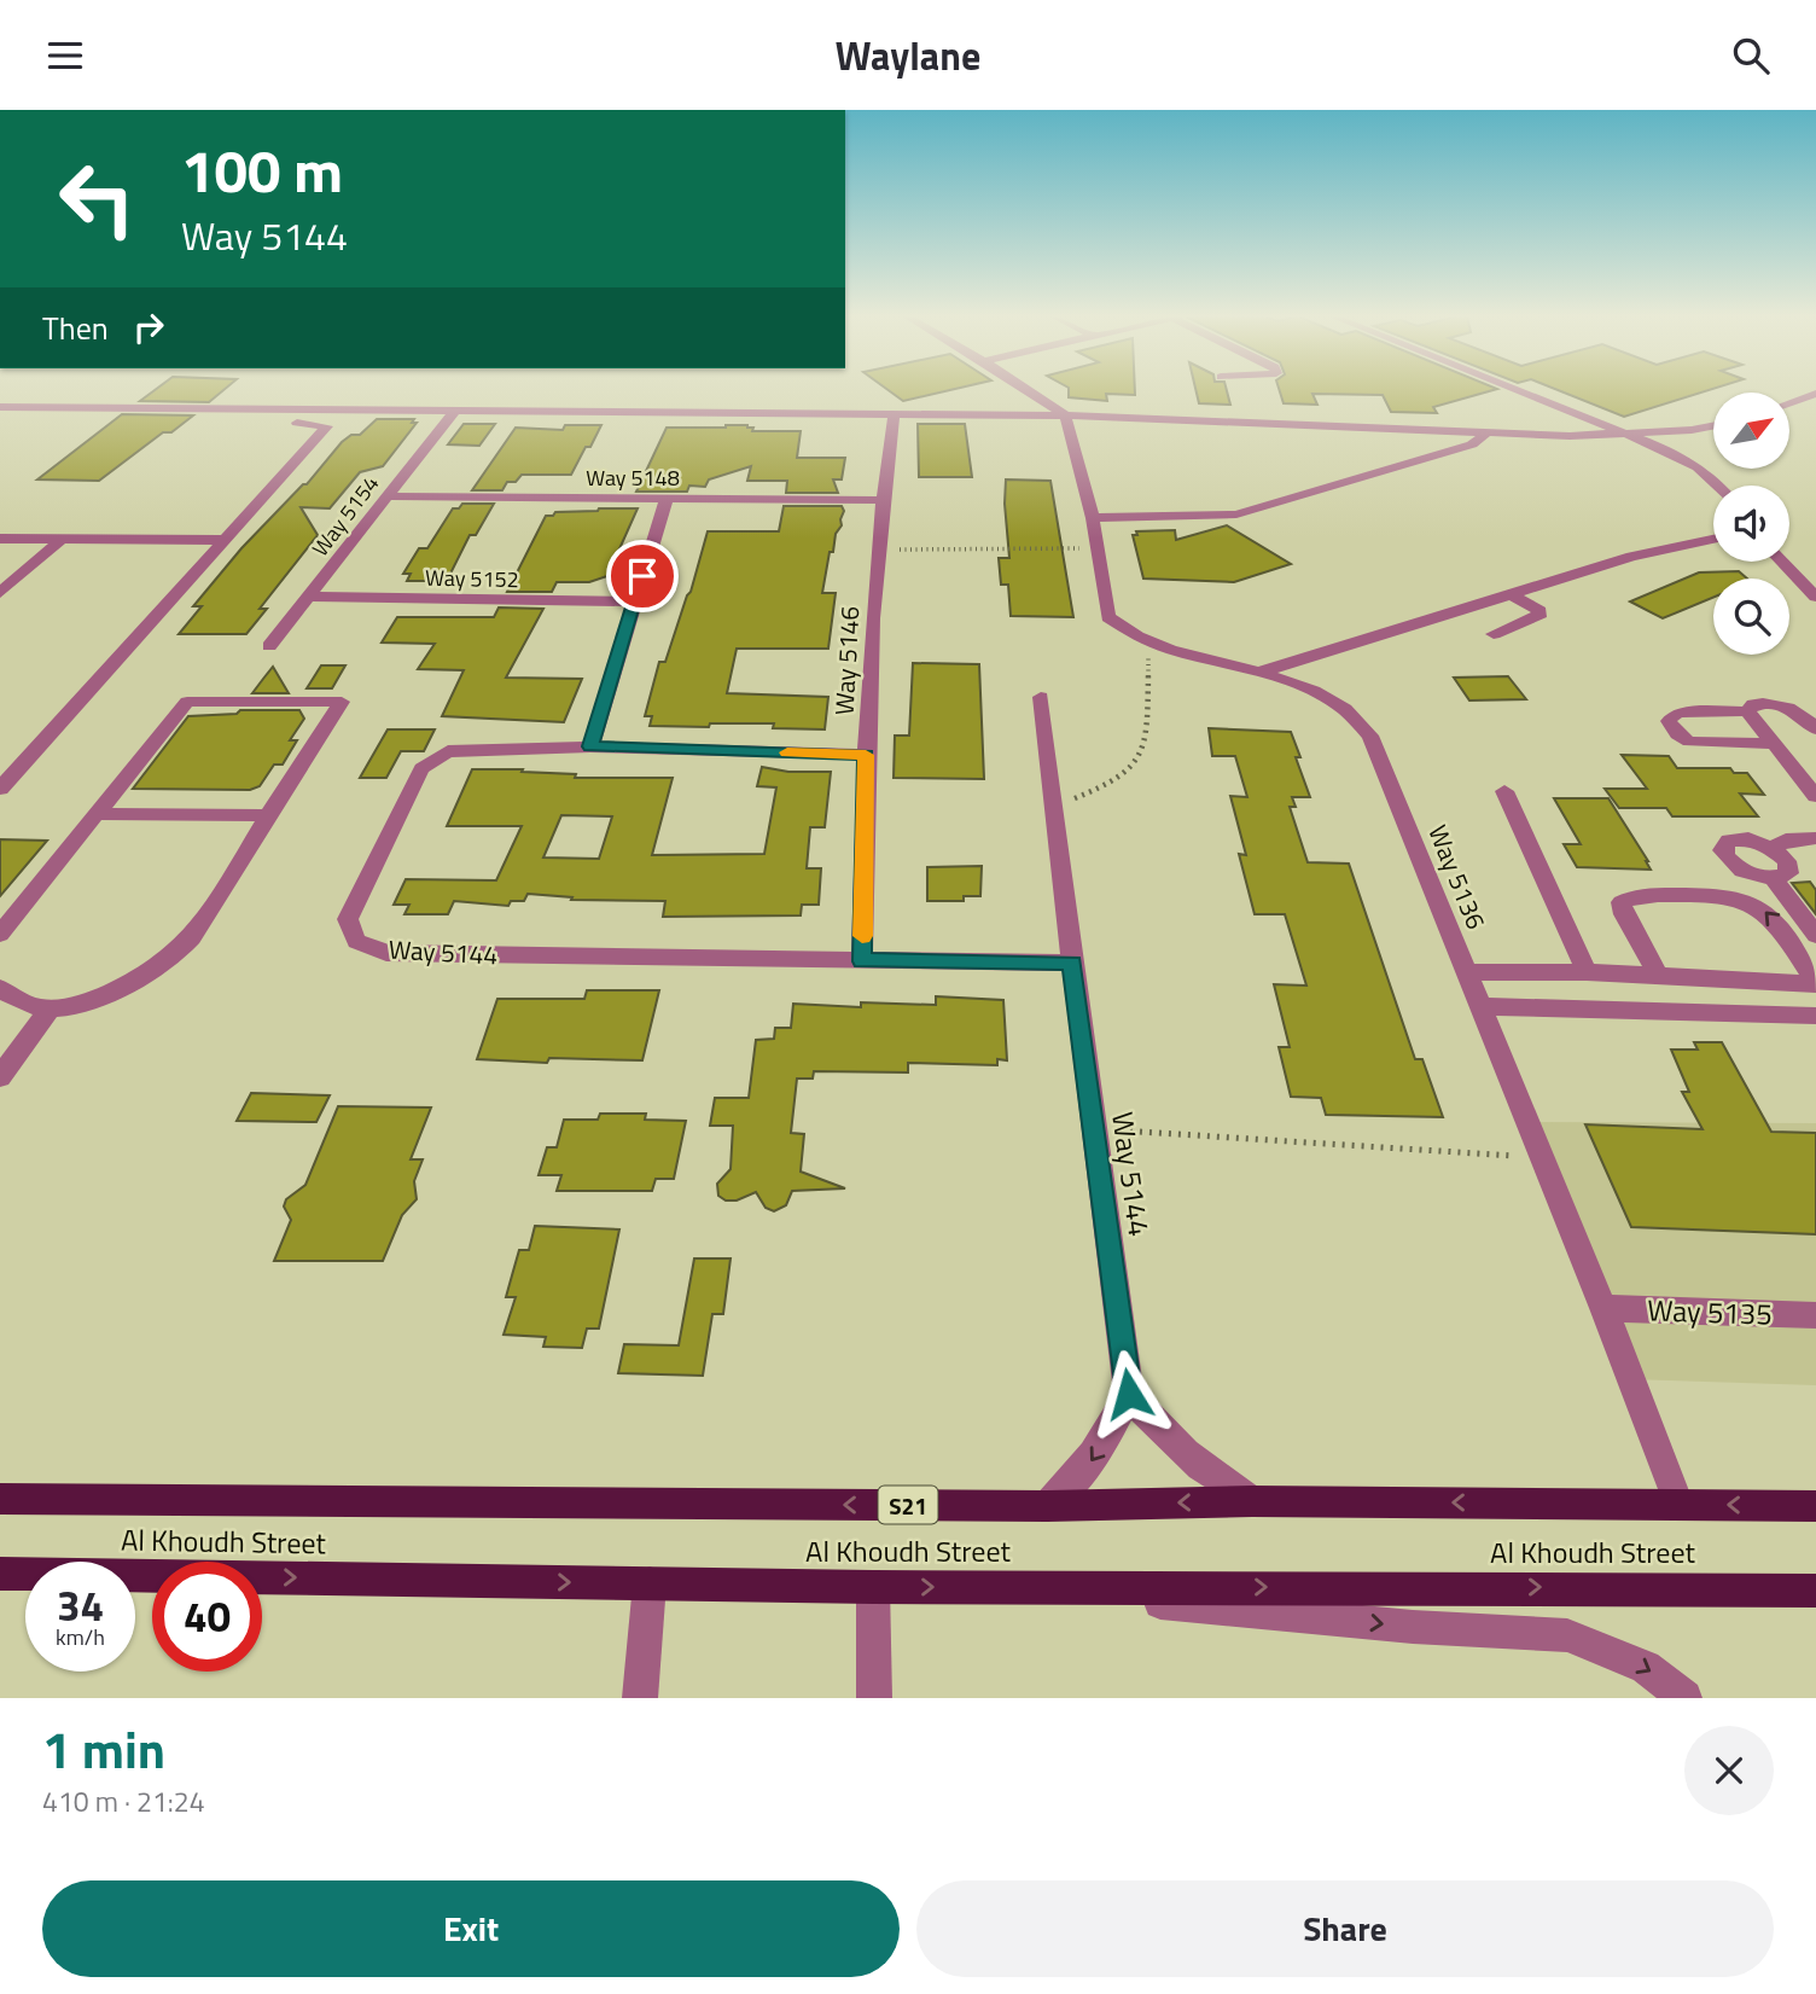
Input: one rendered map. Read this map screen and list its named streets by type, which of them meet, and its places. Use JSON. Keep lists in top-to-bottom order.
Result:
{
  "streets": {
    "main road": ["S21", "Al Khoudh Street"],
    "street": [
      "Way 5148",
      "Way 5154",
      "Way 5152",
      "Way 5146",
      "Way 5136",
      "Way 5144",
      "Way 5135"
    ]
  },
  "crossings": [
    ["Way 5148", "Way 5154"],
    ["Way 5148", "Way 5146"],
    ["Way 5154", "Way 5152"],
    ["Way 5146", "Way 5144"],
    ["Way 5136", "Way 5135"],
    ["Way 5136", "Al Khoudh Street"]
  ],
  "north": "top right",
  "page": {
    "header": "Waylane",
    "turn": ["100 m", "Way 5144"],
    "then": "Then",
    "speed": "34 km/h",
    "limit": "40",
    "heading": ["1 min", "410 m · 21:24"],
    "buttons": ["Exit", "Share"]
  }
}
